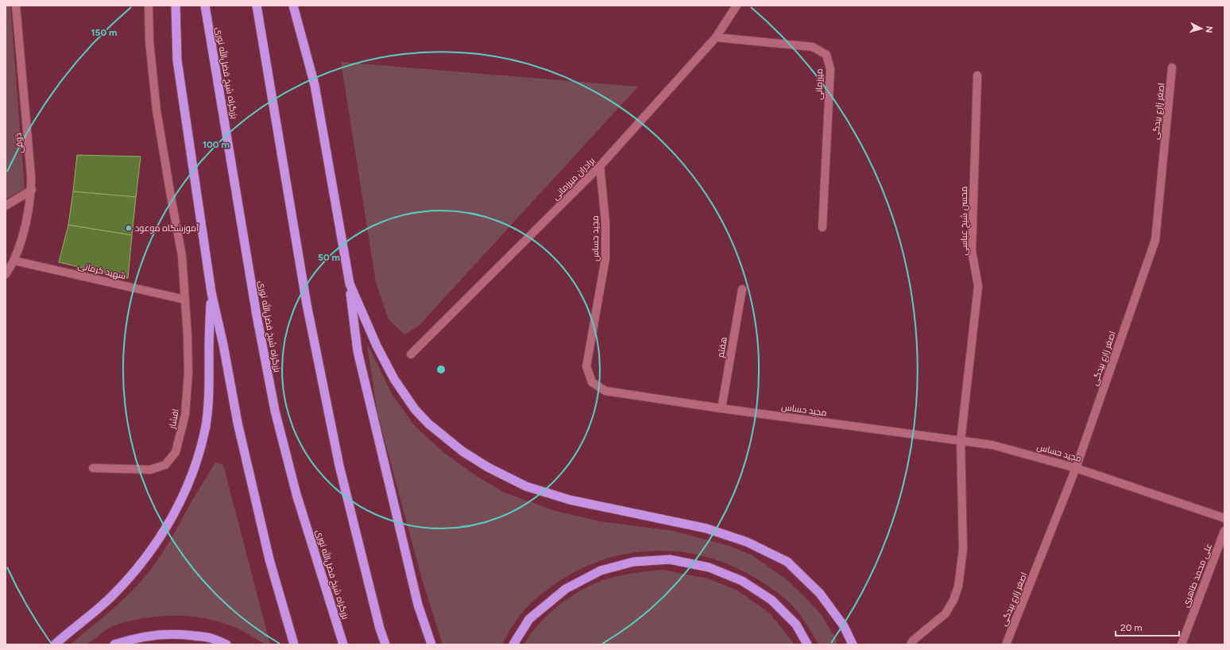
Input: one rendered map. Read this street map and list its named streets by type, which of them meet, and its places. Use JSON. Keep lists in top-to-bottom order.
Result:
{
  "streets": {
    "highway": ["بزرگراه شیخ فضل‌الله نوری"],
    "street": [
      "میرزمانی",
      "اصغر زارع بیدگی",
      "ذوقی",
      "برادران میرزمانی",
      "محسن شیخ عباسی",
      "مجید حساس",
      "شهید کرمانی",
      "هفتم",
      "افشار",
      "علی محمد طاهری"
    ]
  },
  "crossings": [
    ["میرزمانی", "برادران میرزمانی"],
    ["اصغر زارع بیدگی", "مجید حساس"],
    ["ذوقی", "شهید کرمانی"],
    ["برادران میرزمانی", "مجید حساس"],
    ["محسن شیخ عباسی", "مجید حساس"],
    ["مجید حساس", "هفتم"],
    ["شهید کرمانی", "افشار"]
  ],
  "places": ["آموزشگاه موعود"],
  "scale_bar": "20 m",
  "north": "right",
  "rings": ["150 m", "100 m", "50 m"]
}
